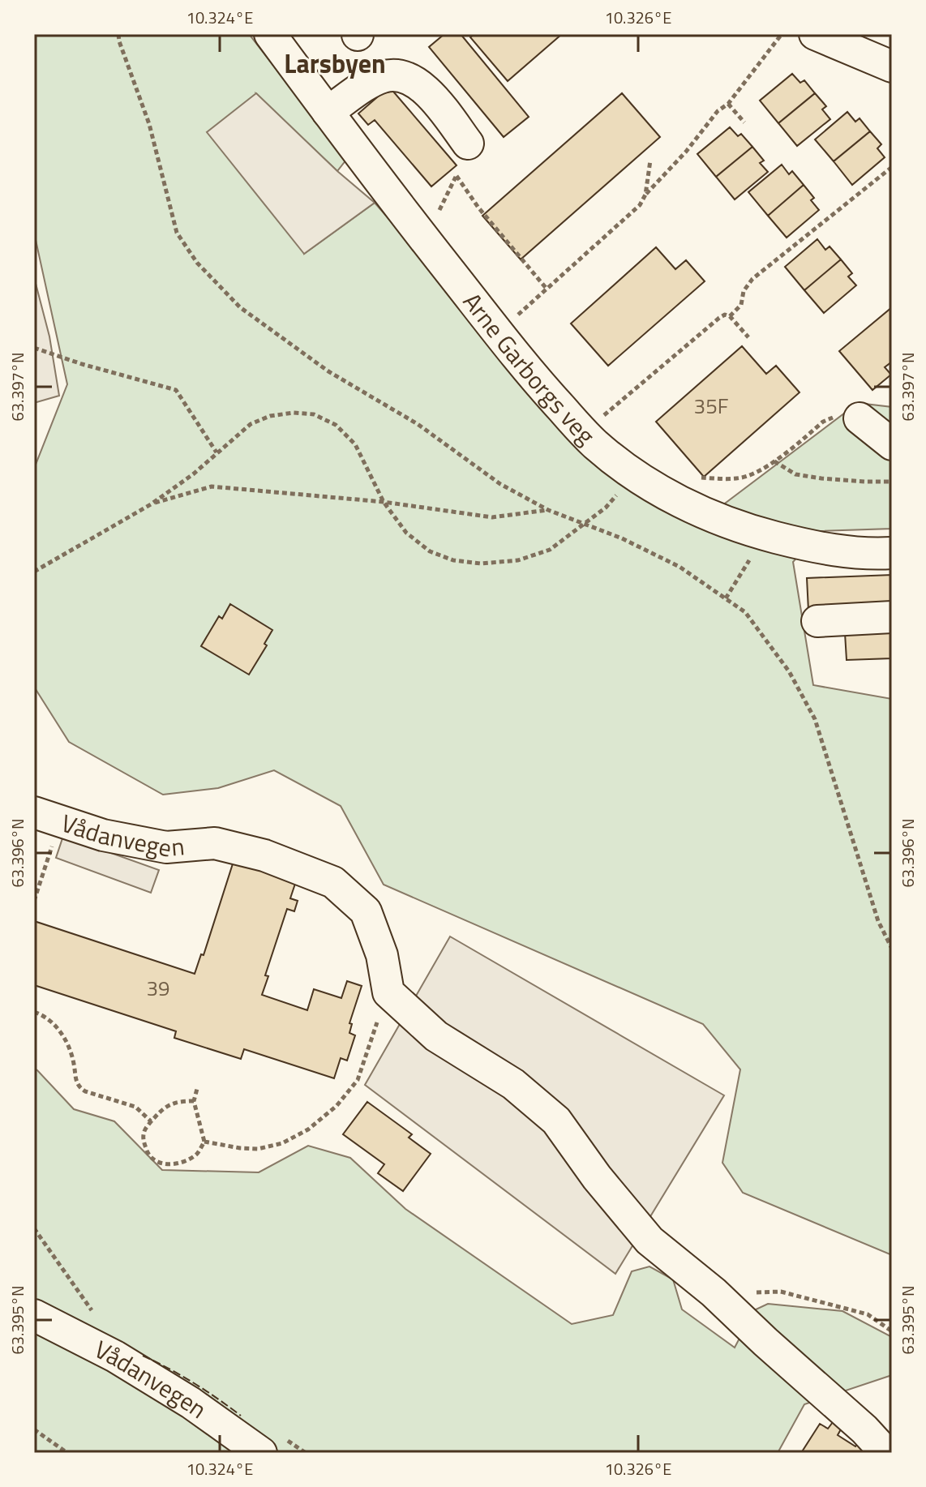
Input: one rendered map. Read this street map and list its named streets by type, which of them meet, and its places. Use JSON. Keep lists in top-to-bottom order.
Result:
{
  "streets": {
    "street": ["Arne Garborgs veg", "Vådanvegen"]
  },
  "districts": ["Larsbyen"],
  "house_numbers": ["35F", "39"],
  "coordinates": [
    "10.324°E",
    "10.326°E",
    "63.397°N",
    "63.396°N",
    "63.395°N"
  ]
}
